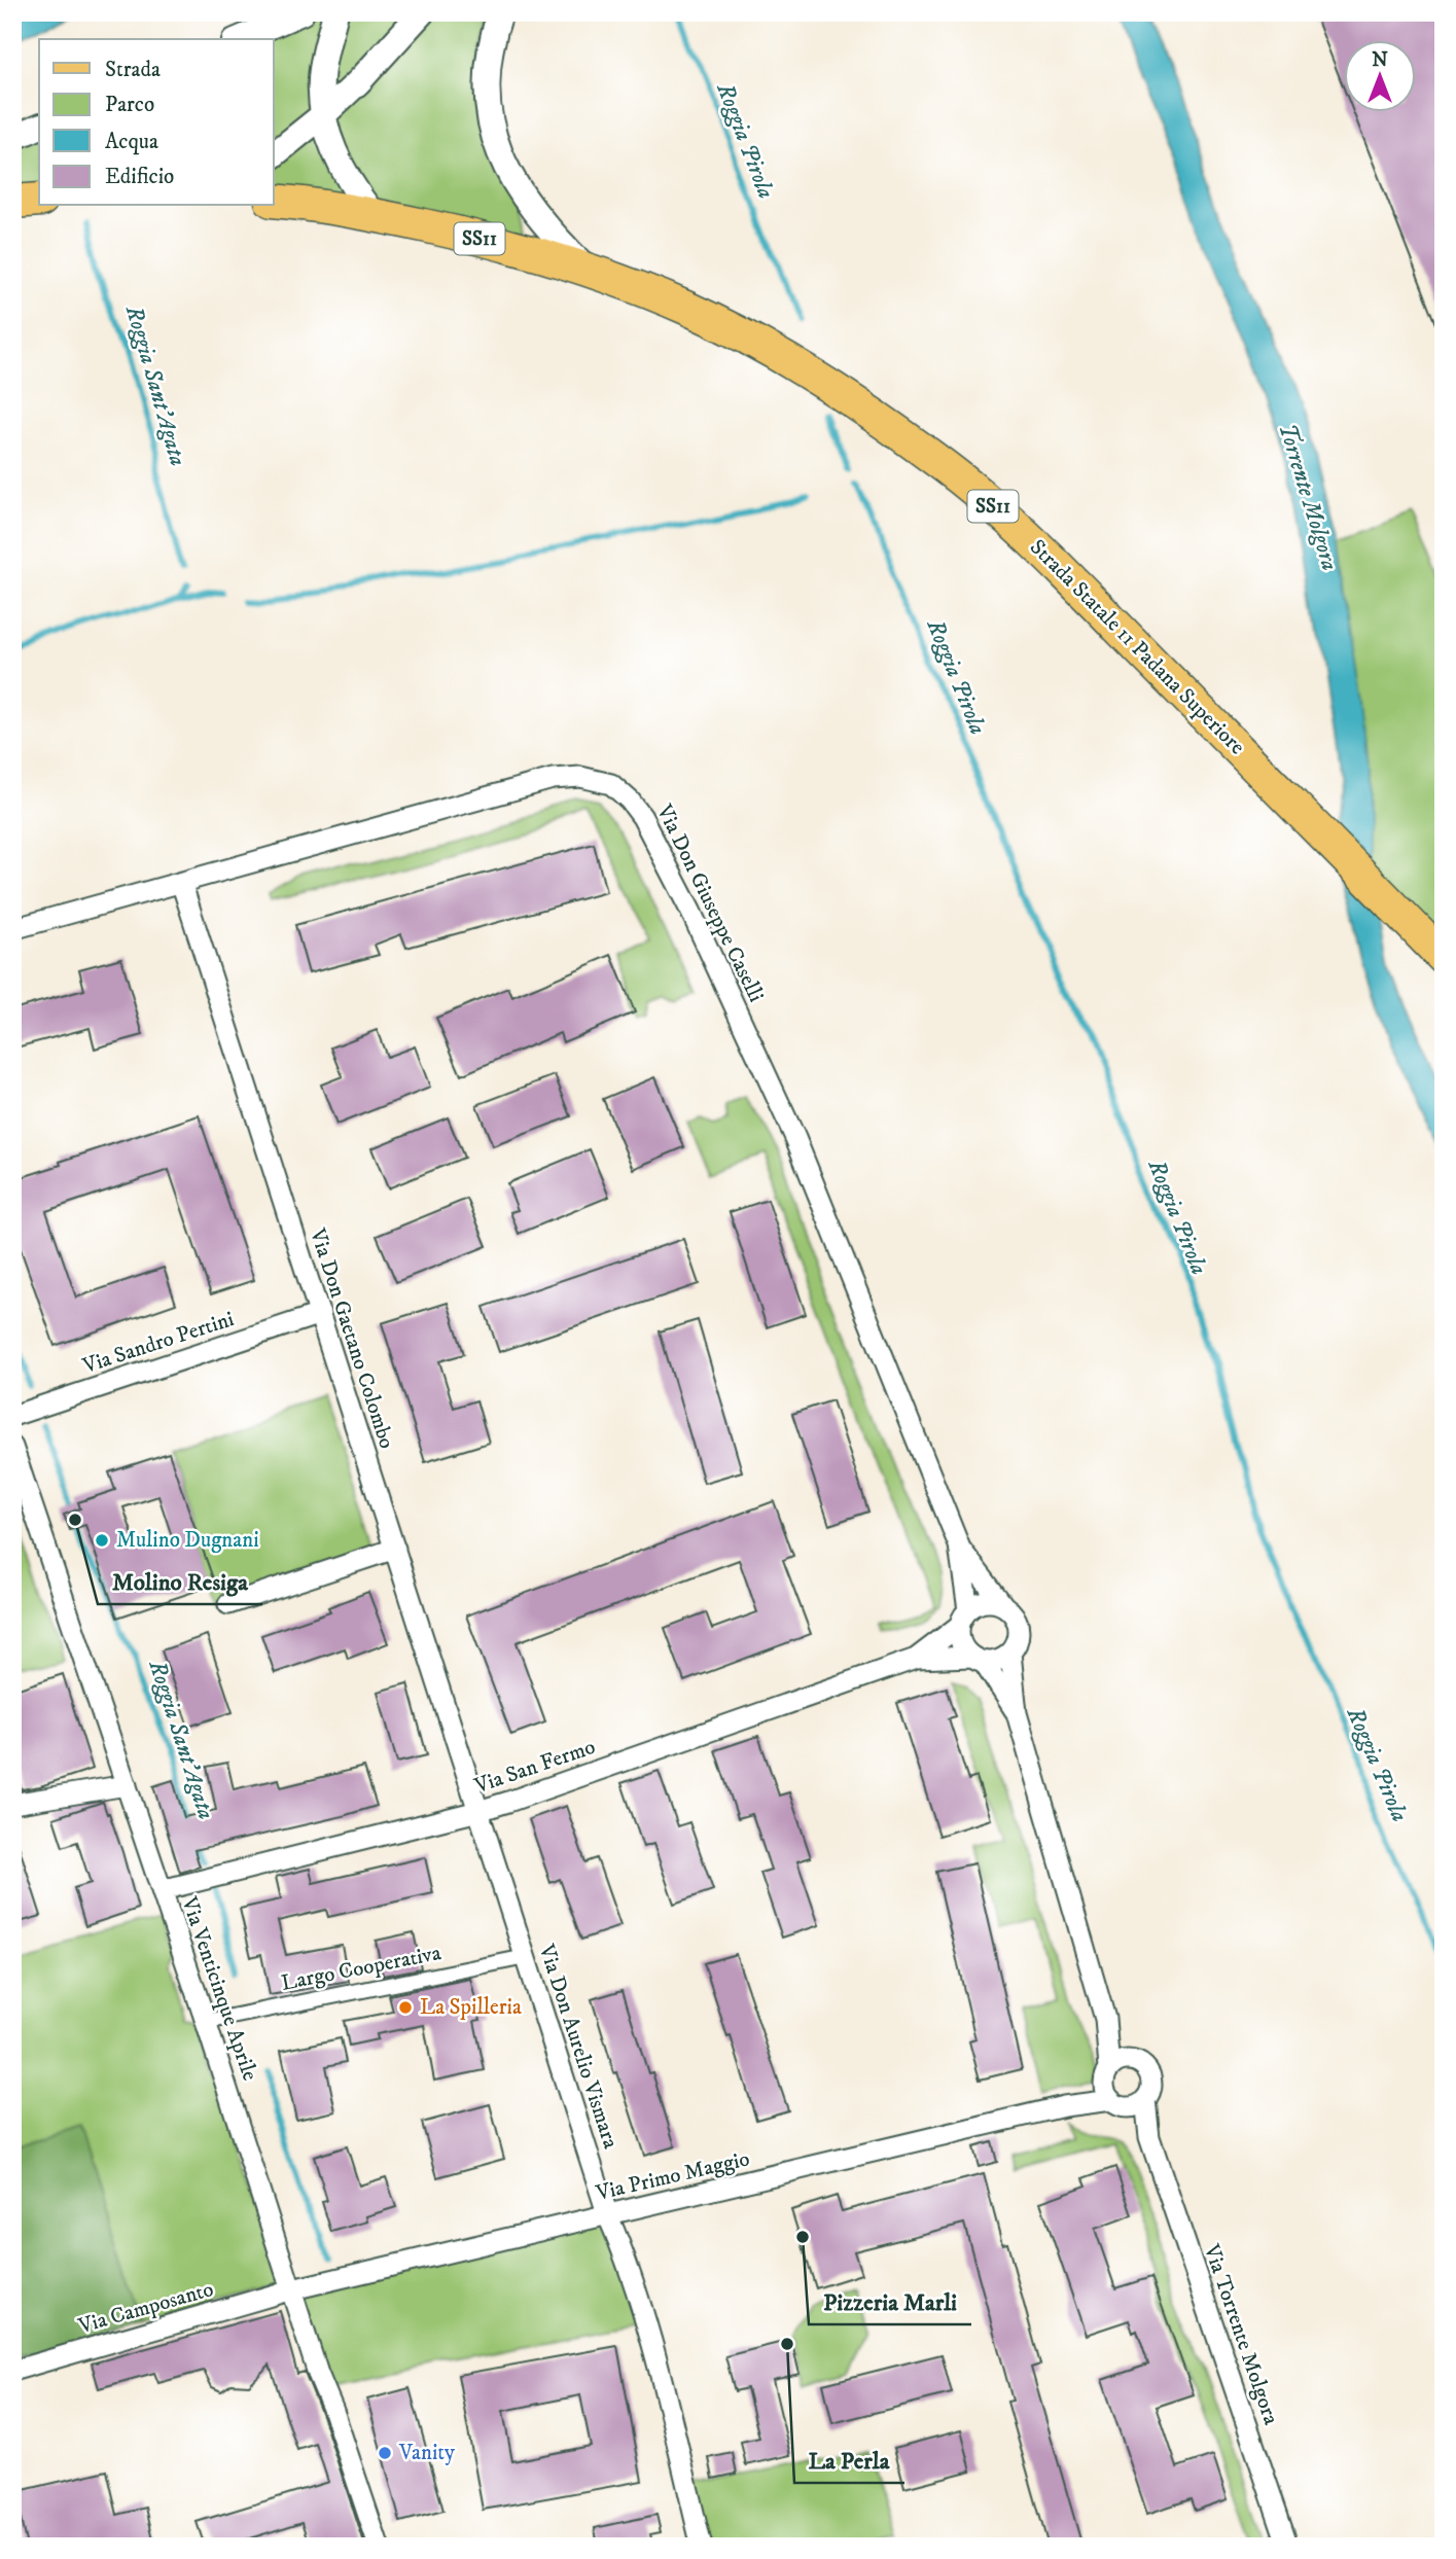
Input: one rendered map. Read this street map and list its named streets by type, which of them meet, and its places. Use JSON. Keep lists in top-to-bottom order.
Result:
{
  "streets": {
    "main road": ["SS11", "Strada Statale 11 Padana Superiore"],
    "street": [
      "Via Don Giuseppe Caselli",
      "Via Don Gaetano Colombo",
      "Via Sandro Pertini",
      "Via San Fermo",
      "Largo Cooperativa",
      "Via Venticinque Aprile",
      "Via Don Aurelio Vismara",
      "Via Primo Maggio",
      "Via Camposanto",
      "Via Torrente Molgora"
    ]
  },
  "crossings": [
    ["Via Don Giuseppe Caselli", "Via Don Gaetano Colombo"],
    ["Via Don Giuseppe Caselli", "Via Torrente Molgora"],
    ["Via Don Gaetano Colombo", "Via Sandro Pertini"],
    ["Via Don Gaetano Colombo", "Via San Fermo"],
    ["Via Don Gaetano Colombo", "Via Don Aurelio Vismara"],
    ["Via San Fermo", "Via Venticinque Aprile"],
    ["Via San Fermo", "Via Don Aurelio Vismara"],
    ["Largo Cooperativa", "Via Venticinque Aprile"],
    ["Largo Cooperativa", "Via Don Aurelio Vismara"],
    ["Via Venticinque Aprile", "Via Primo Maggio"],
    ["Via Venticinque Aprile", "Via Camposanto"],
    ["Via Don Aurelio Vismara", "Via Primo Maggio"],
    ["Via Primo Maggio", "Via Camposanto"],
    ["Via Primo Maggio", "Via Torrente Molgora"]
  ],
  "water": ["Roggia Pirola", "Roggia Sant'Agata", "Torrente Molgora"],
  "places": [
    "Molino Resiga",
    "Mulino Dugnani",
    "La Spilleria",
    "Pizzeria Marli",
    "La Perla",
    "Vanity"
  ],
  "legend": [
    "Strada",
    "Parco",
    "Acqua",
    "Edificio"
  ],
  "north": "top"
}
